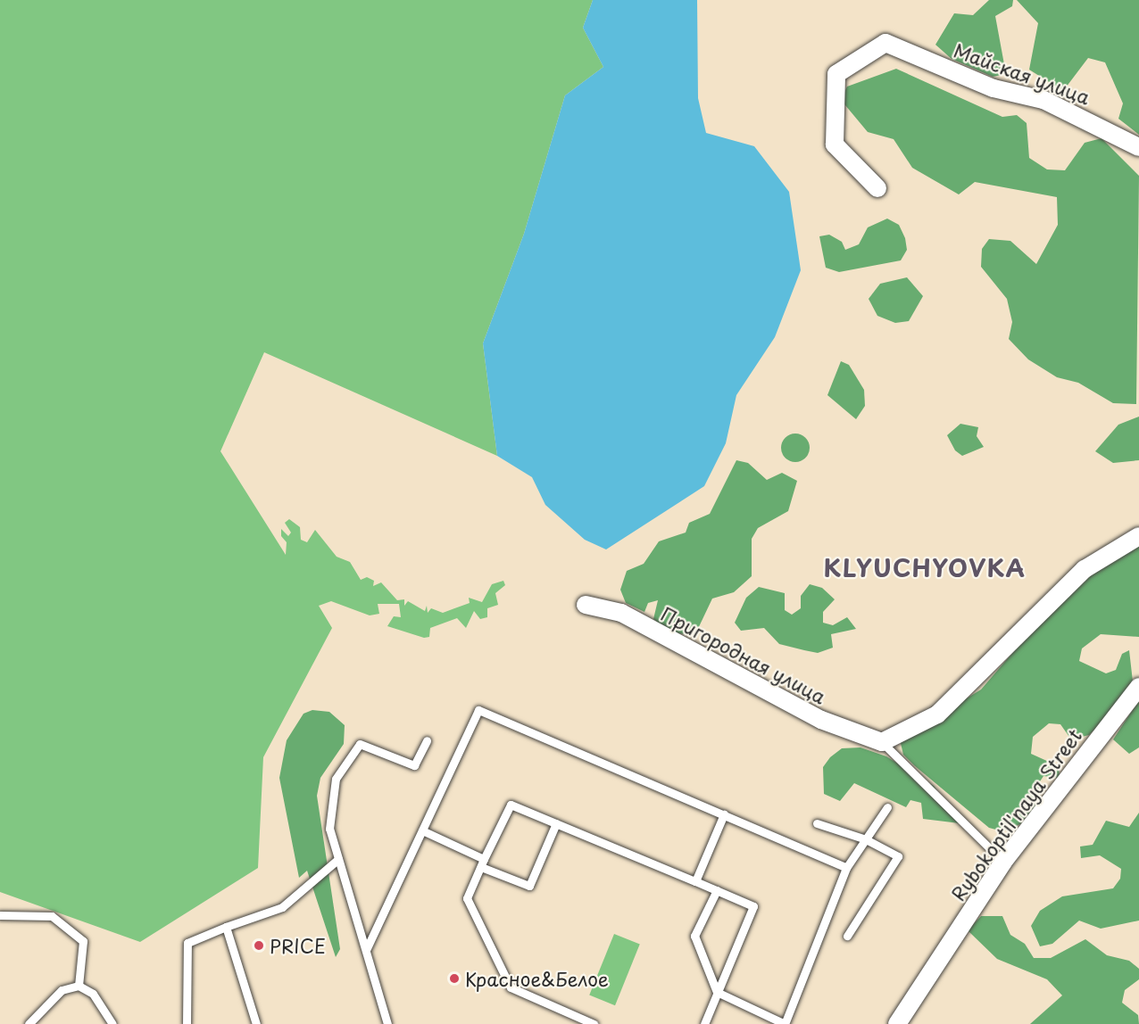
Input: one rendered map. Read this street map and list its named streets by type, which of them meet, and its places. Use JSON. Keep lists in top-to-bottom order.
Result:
{
  "streets": {
    "street": ["Майская улица", "Пригородная улица", "Rybokoptil'naya Street"]
  },
  "districts": ["KLYUCHYOVKA"],
  "places": ["PRICE", "Красное&Белое"]
}
